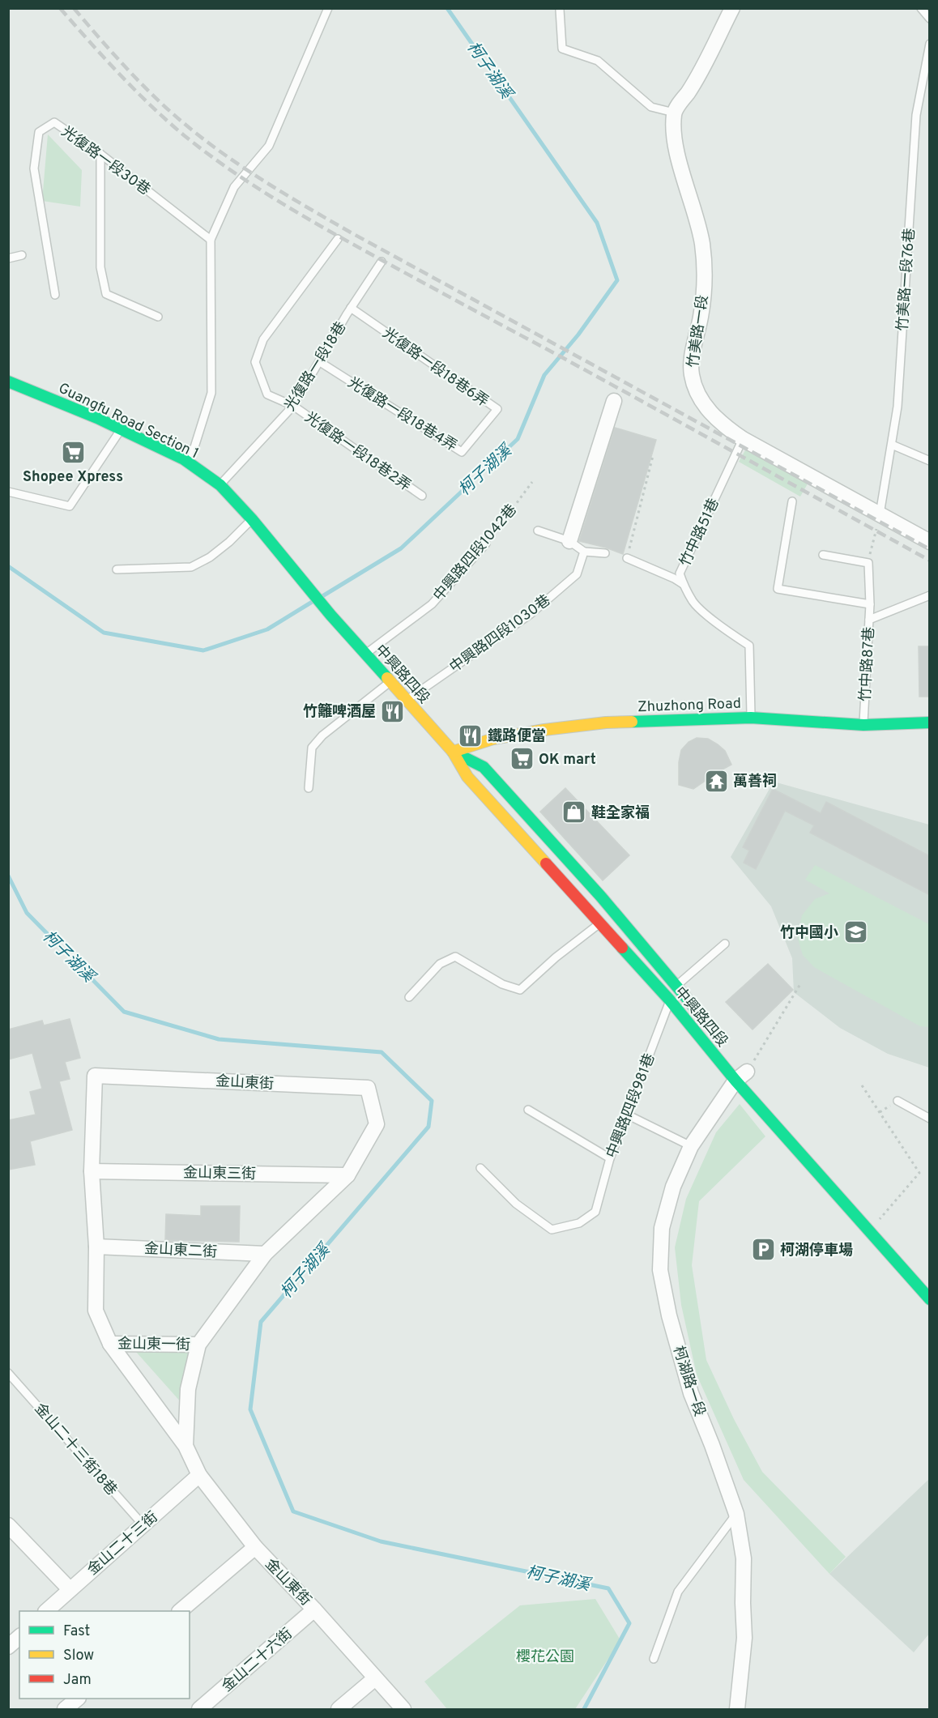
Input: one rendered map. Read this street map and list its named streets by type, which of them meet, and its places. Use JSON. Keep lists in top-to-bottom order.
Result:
{
  "streets": {
    "main road": ["Guangfu Road Section 1", "中興路四段", "Zhuzhong Road"],
    "street": [
      "竹美路一段",
      "金山東街",
      "金山東三街",
      "金山東二街",
      "金山東一街",
      "柯湖路一段",
      "金山二十三街",
      "金山二十六街"
    ],
    "lane": [
      "光復路一段30巷",
      "竹美路一段76巷",
      "光復路一段18巷",
      "光復路一段18巷6弄",
      "光復路一段18巷4弄",
      "光復路一段18巷2弄",
      "竹中路51巷",
      "中興路四段1042巷",
      "中興路四段1030巷",
      "竹中路87巷",
      "中興路四段981巷",
      "金山二十三街18巷"
    ]
  },
  "crossings": [
    ["竹美路一段76巷", "竹美路一段"],
    ["竹美路一段", "竹中路51巷"],
    ["光復路一段18巷", "光復路一段18巷6弄"],
    ["光復路一段18巷", "光復路一段18巷4弄"],
    ["光復路一段18巷", "Guangfu Road Section 1"],
    ["光復路一段18巷", "光復路一段18巷2弄"],
    ["光復路一段18巷6弄", "光復路一段18巷4弄"],
    ["Guangfu Road Section 1", "中興路四段"],
    ["竹中路51巷", "Zhuzhong Road"],
    ["中興路四段1042巷", "中興路四段"],
    ["中興路四段1030巷", "中興路四段"],
    ["竹中路87巷", "Zhuzhong Road"],
    ["中興路四段", "Zhuzhong Road"],
    ["中興路四段", "中興路四段981巷"],
    ["中興路四段", "柯湖路一段"],
    ["金山東街", "金山東三街"],
    ["金山東街", "金山東二街"],
    ["金山東街", "金山東一街"],
    ["金山東街", "金山二十三街"],
    ["金山東街", "金山二十六街"],
    ["金山二十三街18巷", "金山二十三街"]
  ],
  "water": ["柯子湖溪"],
  "parks": ["櫻花公園"],
  "places": {
    "supermarket": ["Shopee Xpress", "OK mart"],
    "restaurant": ["竹籬啤酒屋", "鐵路便當"],
    "temple": ["萬善祠"],
    "shop": ["鞋全家福"],
    "school or university": ["竹中國小"],
    "parking": ["柯湖停車場"]
  },
  "legend": ["Fast", "Slow", "Jam"]
}
